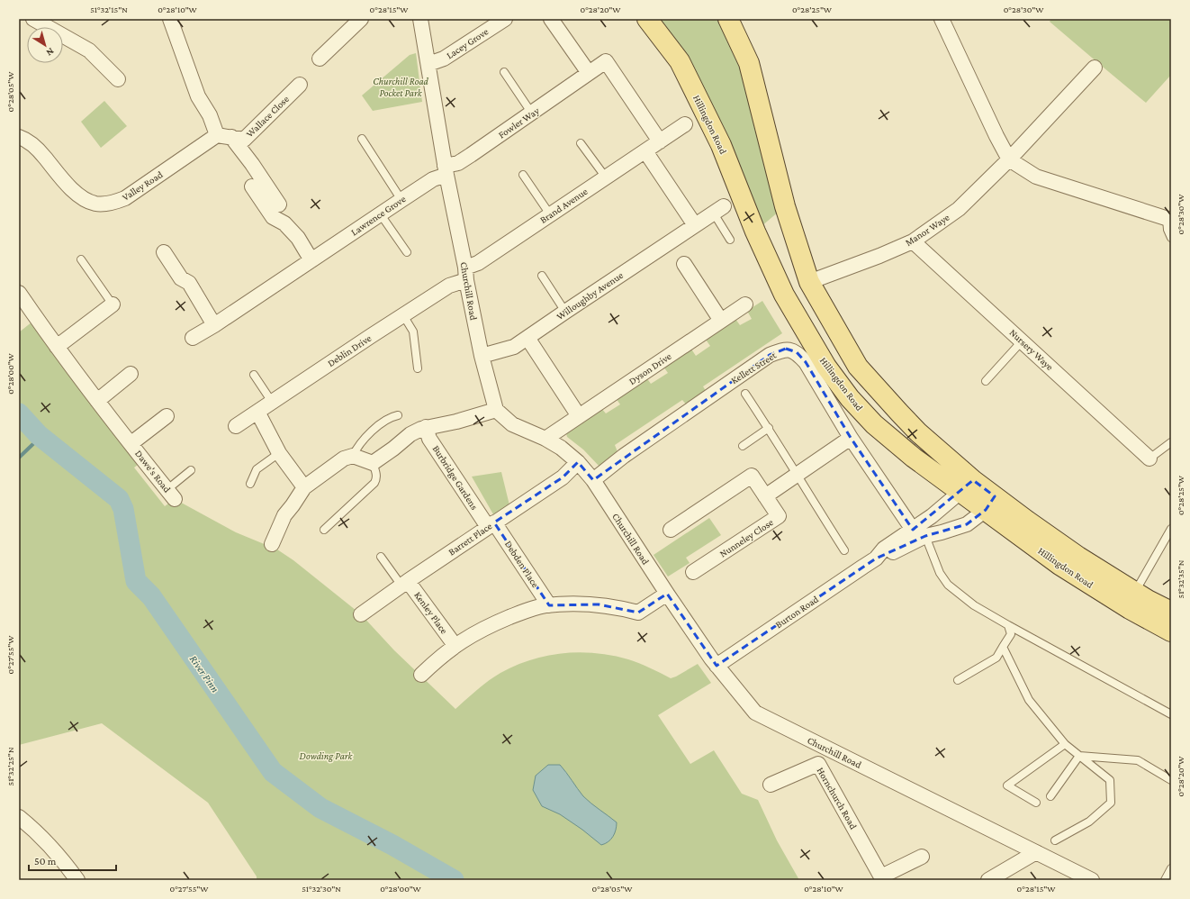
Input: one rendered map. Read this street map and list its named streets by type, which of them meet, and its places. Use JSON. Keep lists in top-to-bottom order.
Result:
{
  "streets": {
    "main road": ["Hillingdon Road"],
    "street": [
      "Lacey Grove",
      "Wallace Close",
      "Fowler Way",
      "Valley Road",
      "Brand Avenue",
      "Lawrence Grove",
      "Manor Waye",
      "Churchill Road",
      "Willoughby Avenue",
      "Nursery Waye",
      "Deblin Drive",
      "Kellett Street",
      "Dyson Drive",
      "Dawe's Road",
      "Burbridge Gardens",
      "Nunneley Close",
      "Barrett Place",
      "Debden Place",
      "Burton Road",
      "Kenley Place",
      "Hornchurch Road"
    ]
  },
  "crossings": [
    ["Lacey Grove", "Churchill Road"],
    ["Fowler Way", "Brand Avenue"],
    ["Fowler Way", "Lawrence Grove"],
    ["Fowler Way", "Churchill Road"],
    ["Hillingdon Road", "Manor Waye"],
    ["Hillingdon Road", "Burton Road"],
    ["Brand Avenue", "Churchill Road"],
    ["Brand Avenue", "Deblin Drive"],
    ["Lawrence Grove", "Churchill Road"],
    ["Manor Waye", "Nursery Waye"],
    ["Churchill Road", "Willoughby Avenue"],
    ["Churchill Road", "Deblin Drive"],
    ["Churchill Road", "Kellett Street"],
    ["Churchill Road", "Dyson Drive"],
    ["Churchill Road", "Barrett Place"],
    ["Churchill Road", "Burton Road"],
    ["Kellett Street", "Burton Road"],
    ["Burbridge Gardens", "Barrett Place"],
    ["Burbridge Gardens", "Debden Place"],
    ["Barrett Place", "Debden Place"],
    ["Barrett Place", "Kenley Place"]
  ],
  "water": ["River Pinn"],
  "parks": ["Churchill Road Pocket Park", "Dowding Park"],
  "scale_bar": "50 m",
  "north": "bottom right",
  "coordinates": [
    "51°32'15\"N",
    "0°28'10\"W",
    "0°28'15\"W",
    "0°28'20\"W",
    "0°28'25\"W",
    "0°28'30\"W",
    "0°28'05\"W",
    "0°28'00\"W",
    "51°32'35\"N",
    "0°27'55\"W",
    "51°32'25\"N",
    "51°32'30\"N"
  ]
}
